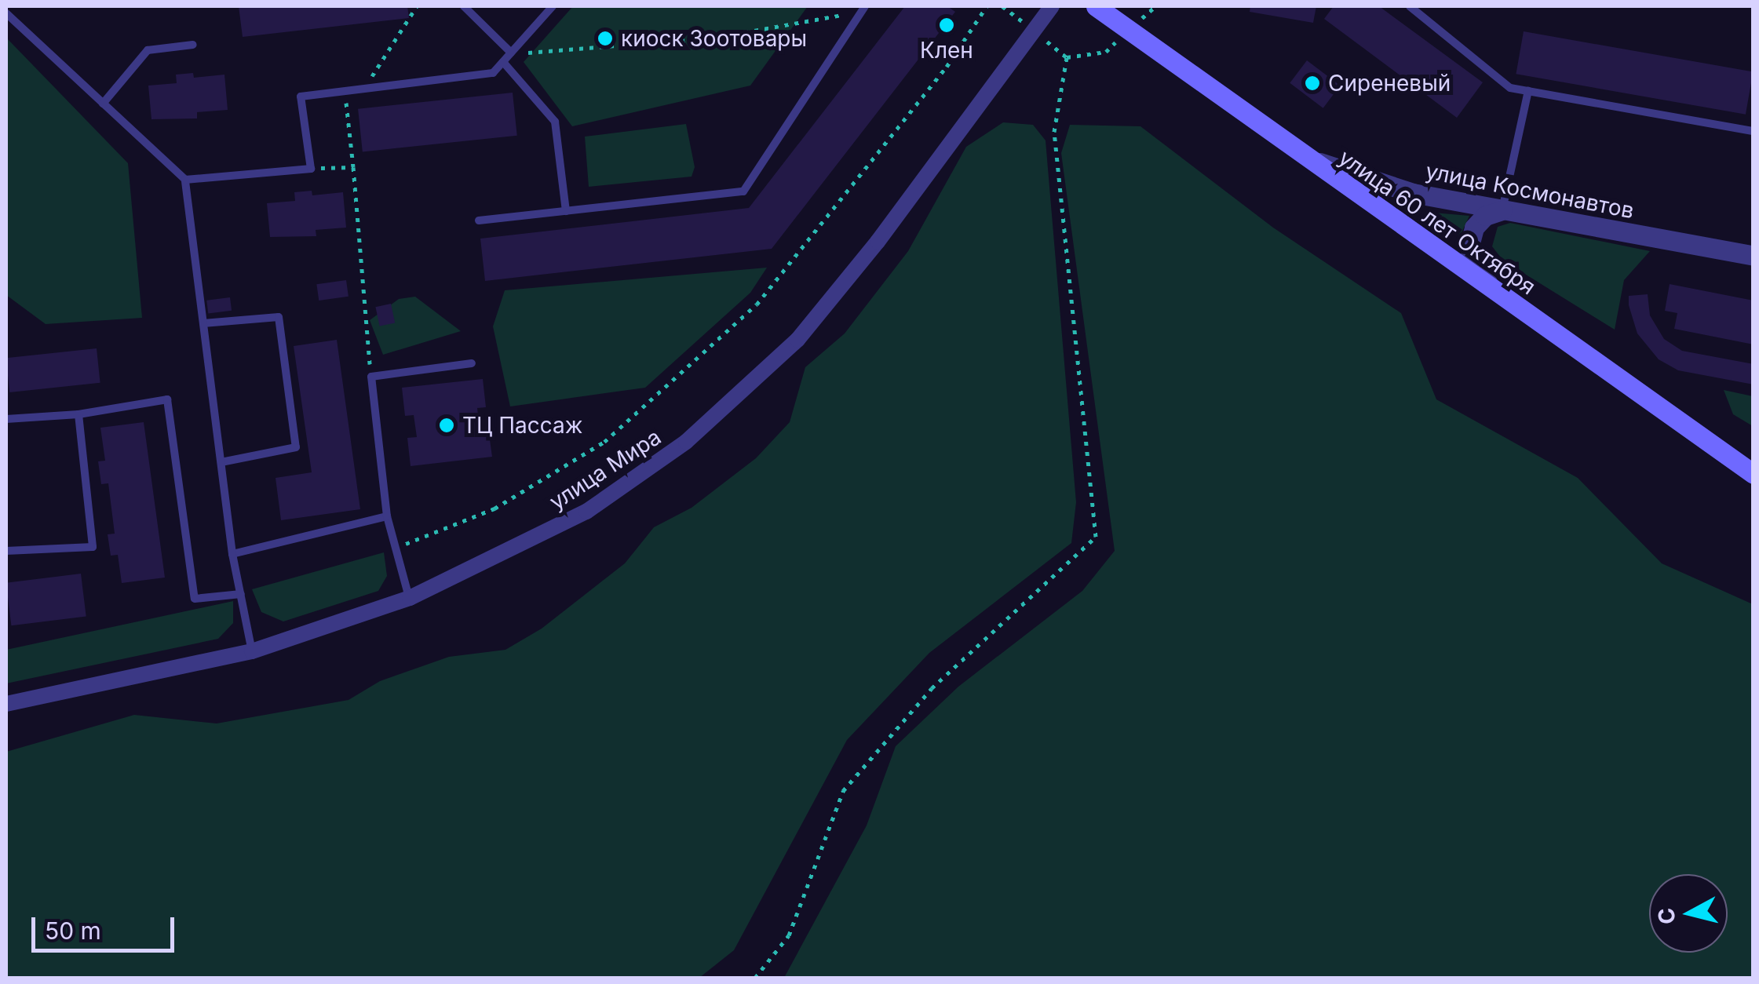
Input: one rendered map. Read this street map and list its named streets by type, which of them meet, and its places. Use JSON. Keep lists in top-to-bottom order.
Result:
{
  "streets": {
    "main road": ["улица 60 лет Октября"],
    "street": ["улица Космонавтов", "улица Мира"]
  },
  "crossings": [
    ["улица Космонавтов", "улица 60 лет Октября"]
  ],
  "places": [
    "Клен",
    "киоск Зоотовары",
    "Сиреневый",
    "ТЦ Пассаж"
  ],
  "scale_bar": "50 m",
  "north": "left"
}
